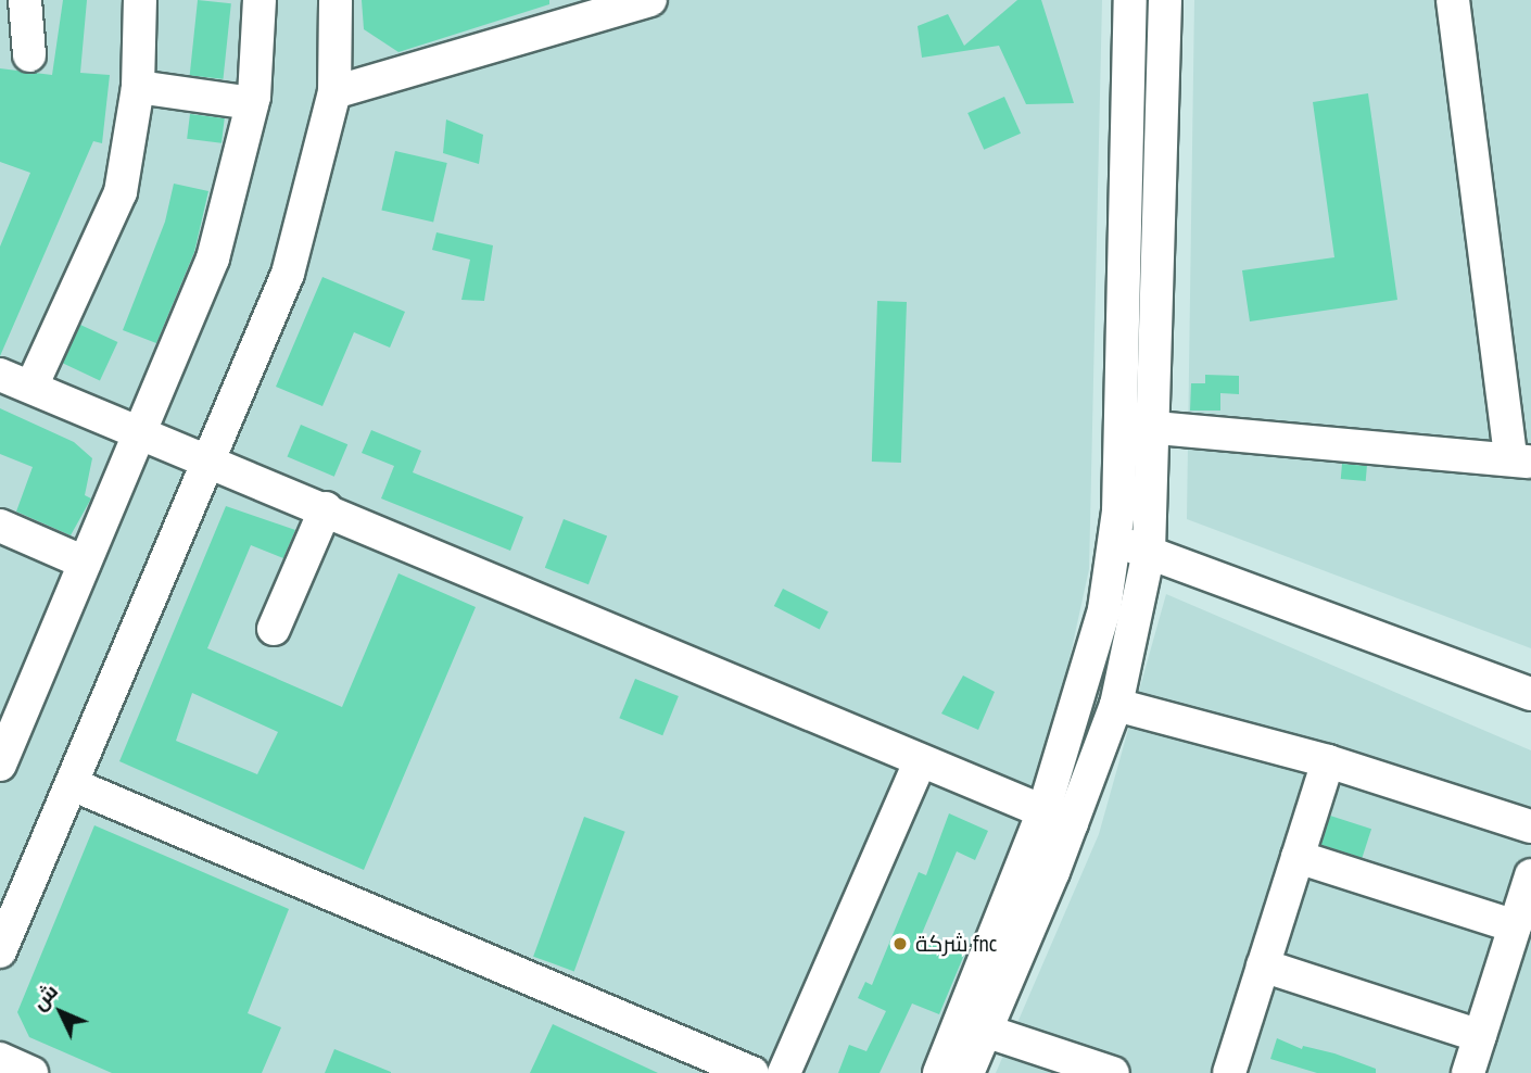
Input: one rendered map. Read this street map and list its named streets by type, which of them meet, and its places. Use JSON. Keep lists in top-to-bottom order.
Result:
{
  "places": ["شركة fnc"],
  "north": "top left"
}
